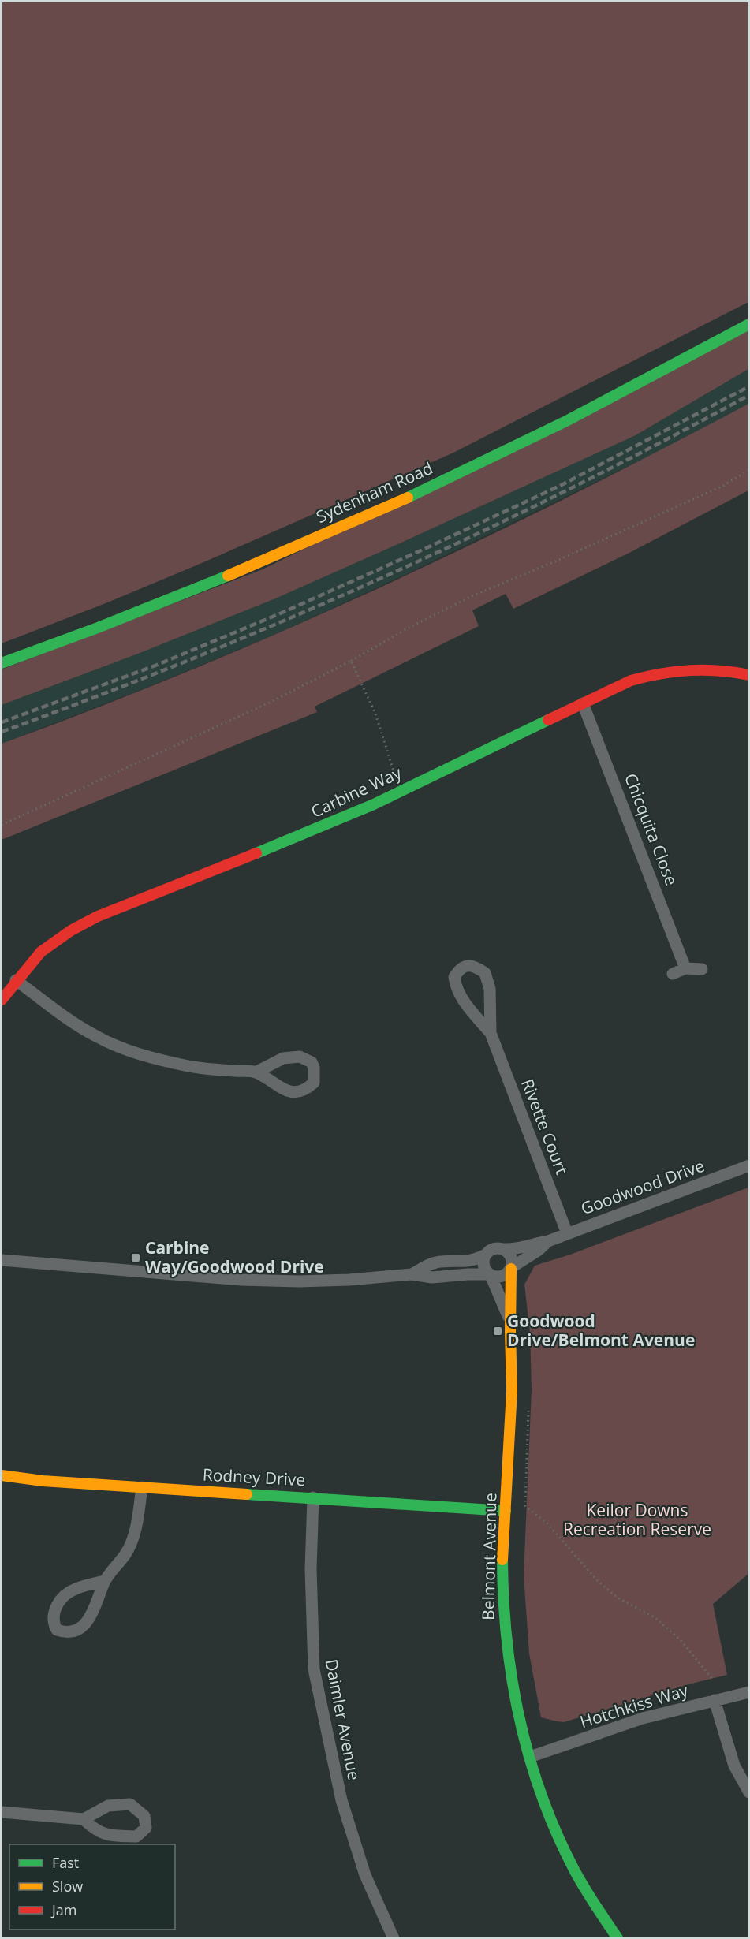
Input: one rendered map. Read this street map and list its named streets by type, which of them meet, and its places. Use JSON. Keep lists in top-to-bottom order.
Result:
{
  "streets": {
    "street": [
      "Sydenham Road",
      "Carbine Way",
      "Chicquita Close",
      "Rivette Court",
      "Goodwood Drive",
      "Rodney Drive",
      "Belmont Avenue",
      "Hotchkiss Way",
      "Daimler Avenue"
    ]
  },
  "crossings": [
    ["Carbine Way", "Chicquita Close"],
    ["Rivette Court", "Goodwood Drive"],
    ["Goodwood Drive", "Belmont Avenue"],
    ["Rodney Drive", "Belmont Avenue"],
    ["Rodney Drive", "Daimler Avenue"],
    ["Belmont Avenue", "Hotchkiss Way"]
  ],
  "parks": ["Keilor Downs Recreation Reserve"],
  "places": {
    "transit": ["Carbine Way/Goodwood Drive", "Goodwood Drive/Belmont Avenue"]
  },
  "legend": ["Fast", "Slow", "Jam"]
}
